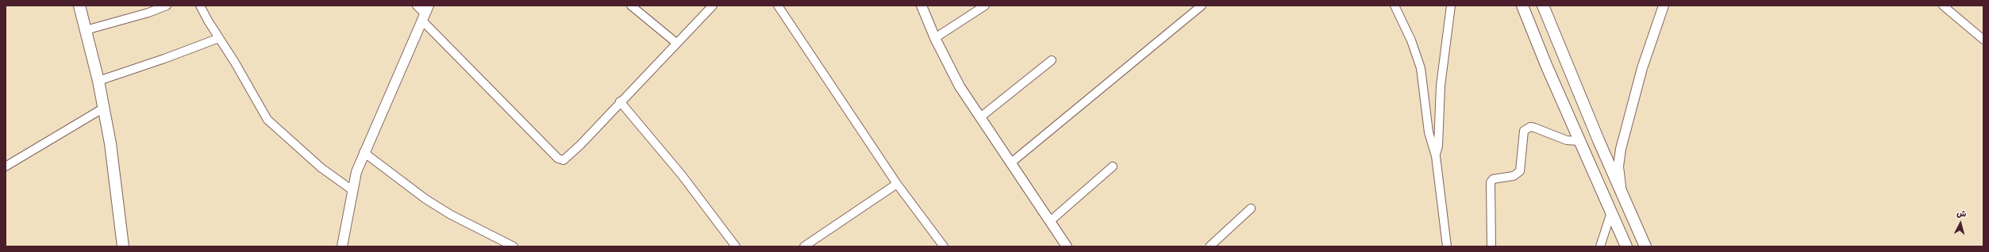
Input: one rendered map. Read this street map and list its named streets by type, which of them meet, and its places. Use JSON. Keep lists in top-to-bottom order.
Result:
{
  "north": "top"
}
